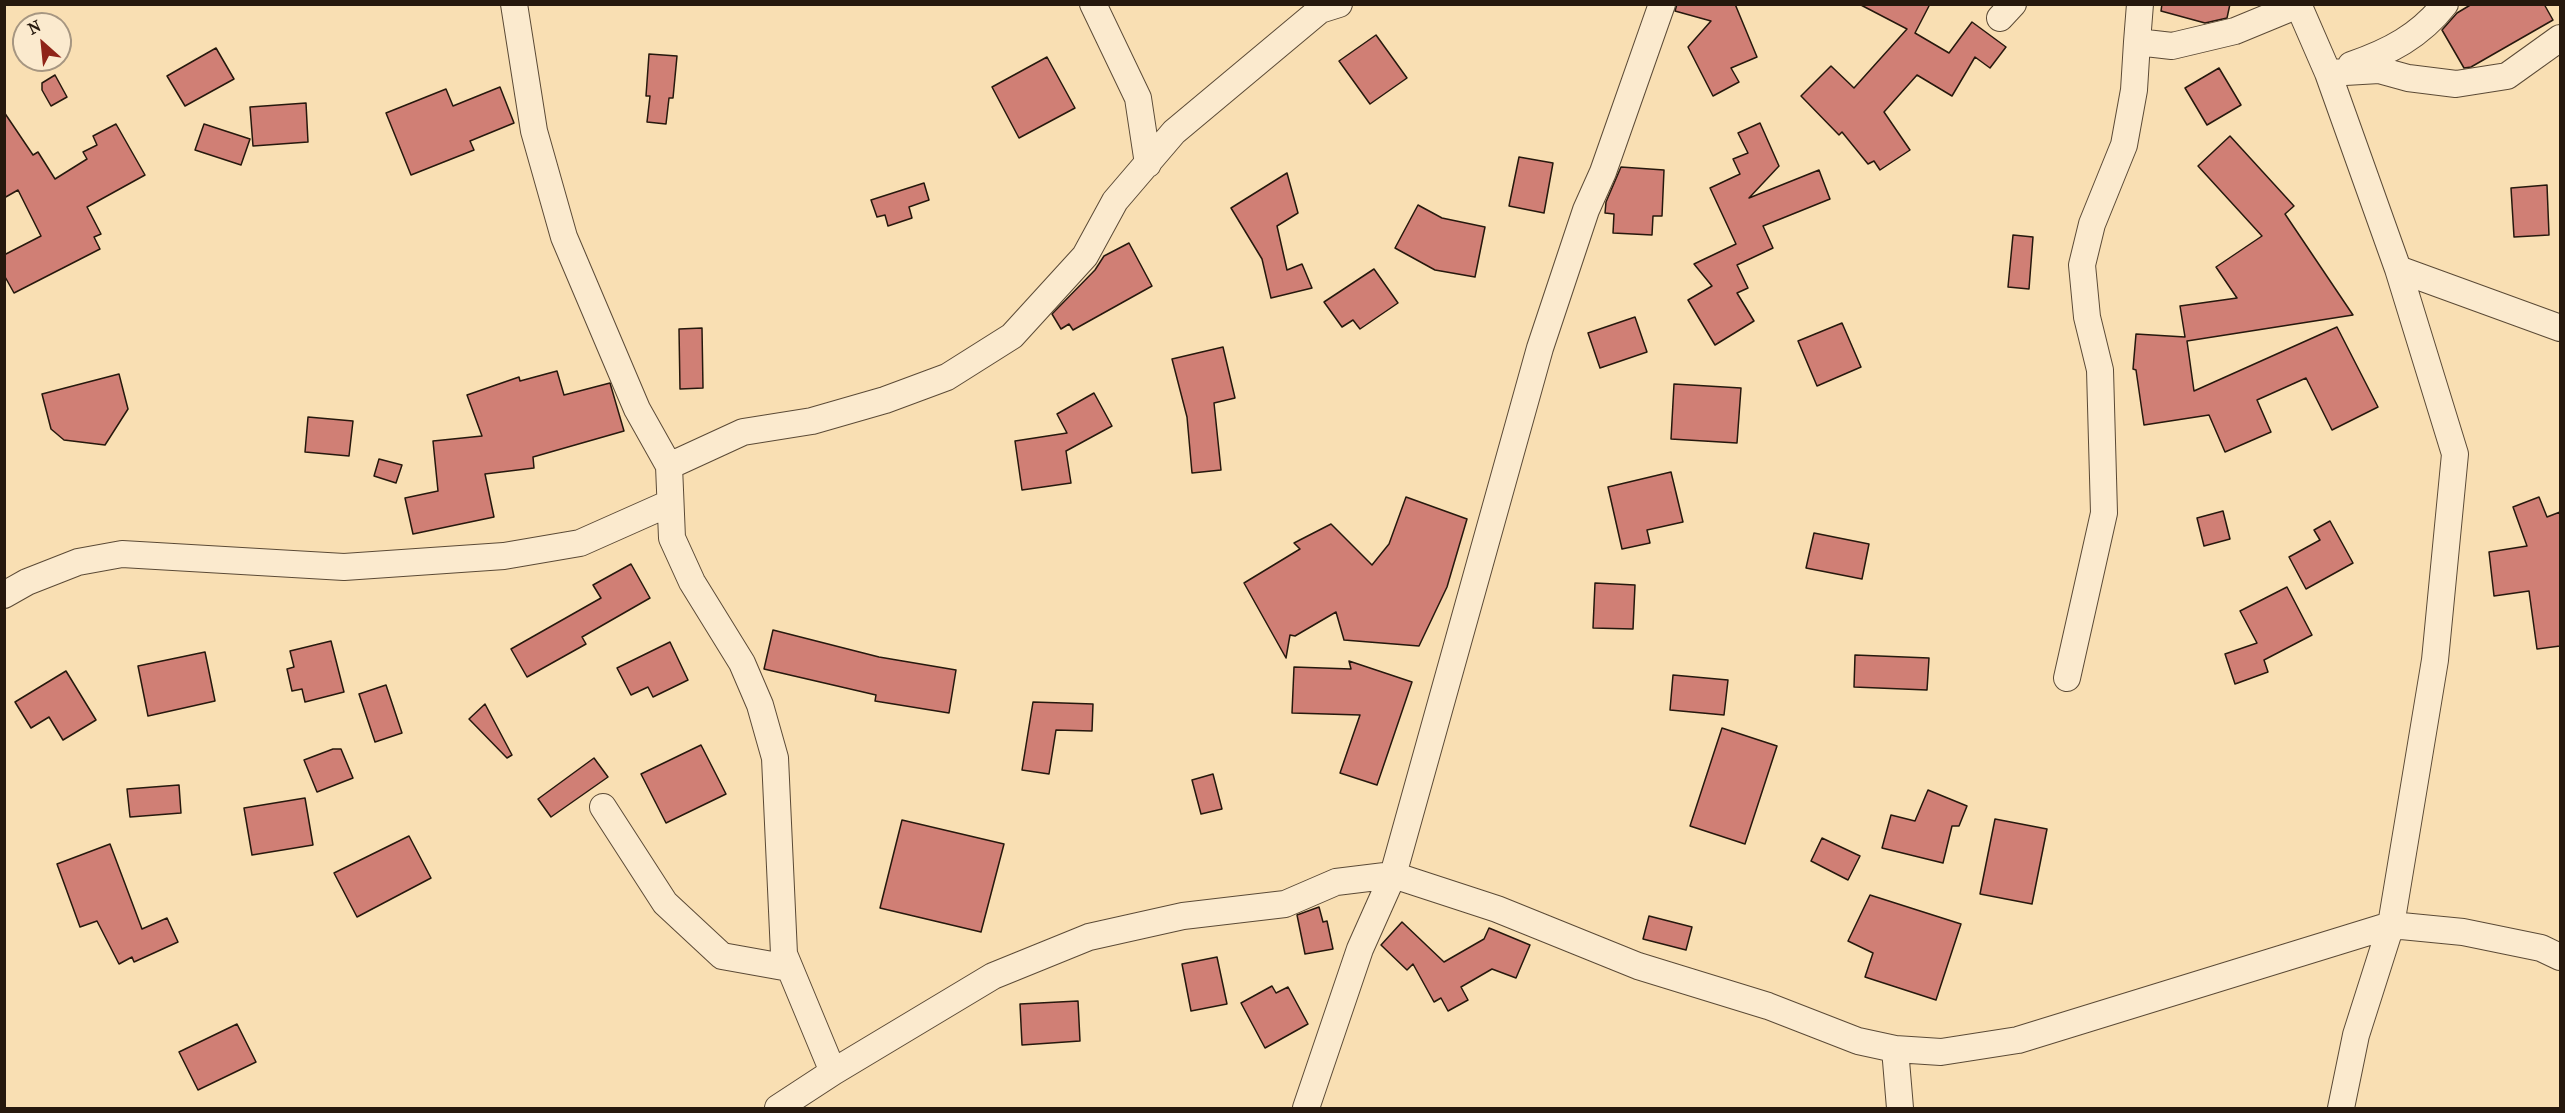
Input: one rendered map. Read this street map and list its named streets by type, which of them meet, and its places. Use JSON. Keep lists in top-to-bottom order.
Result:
{
  "north": "top left"
}
